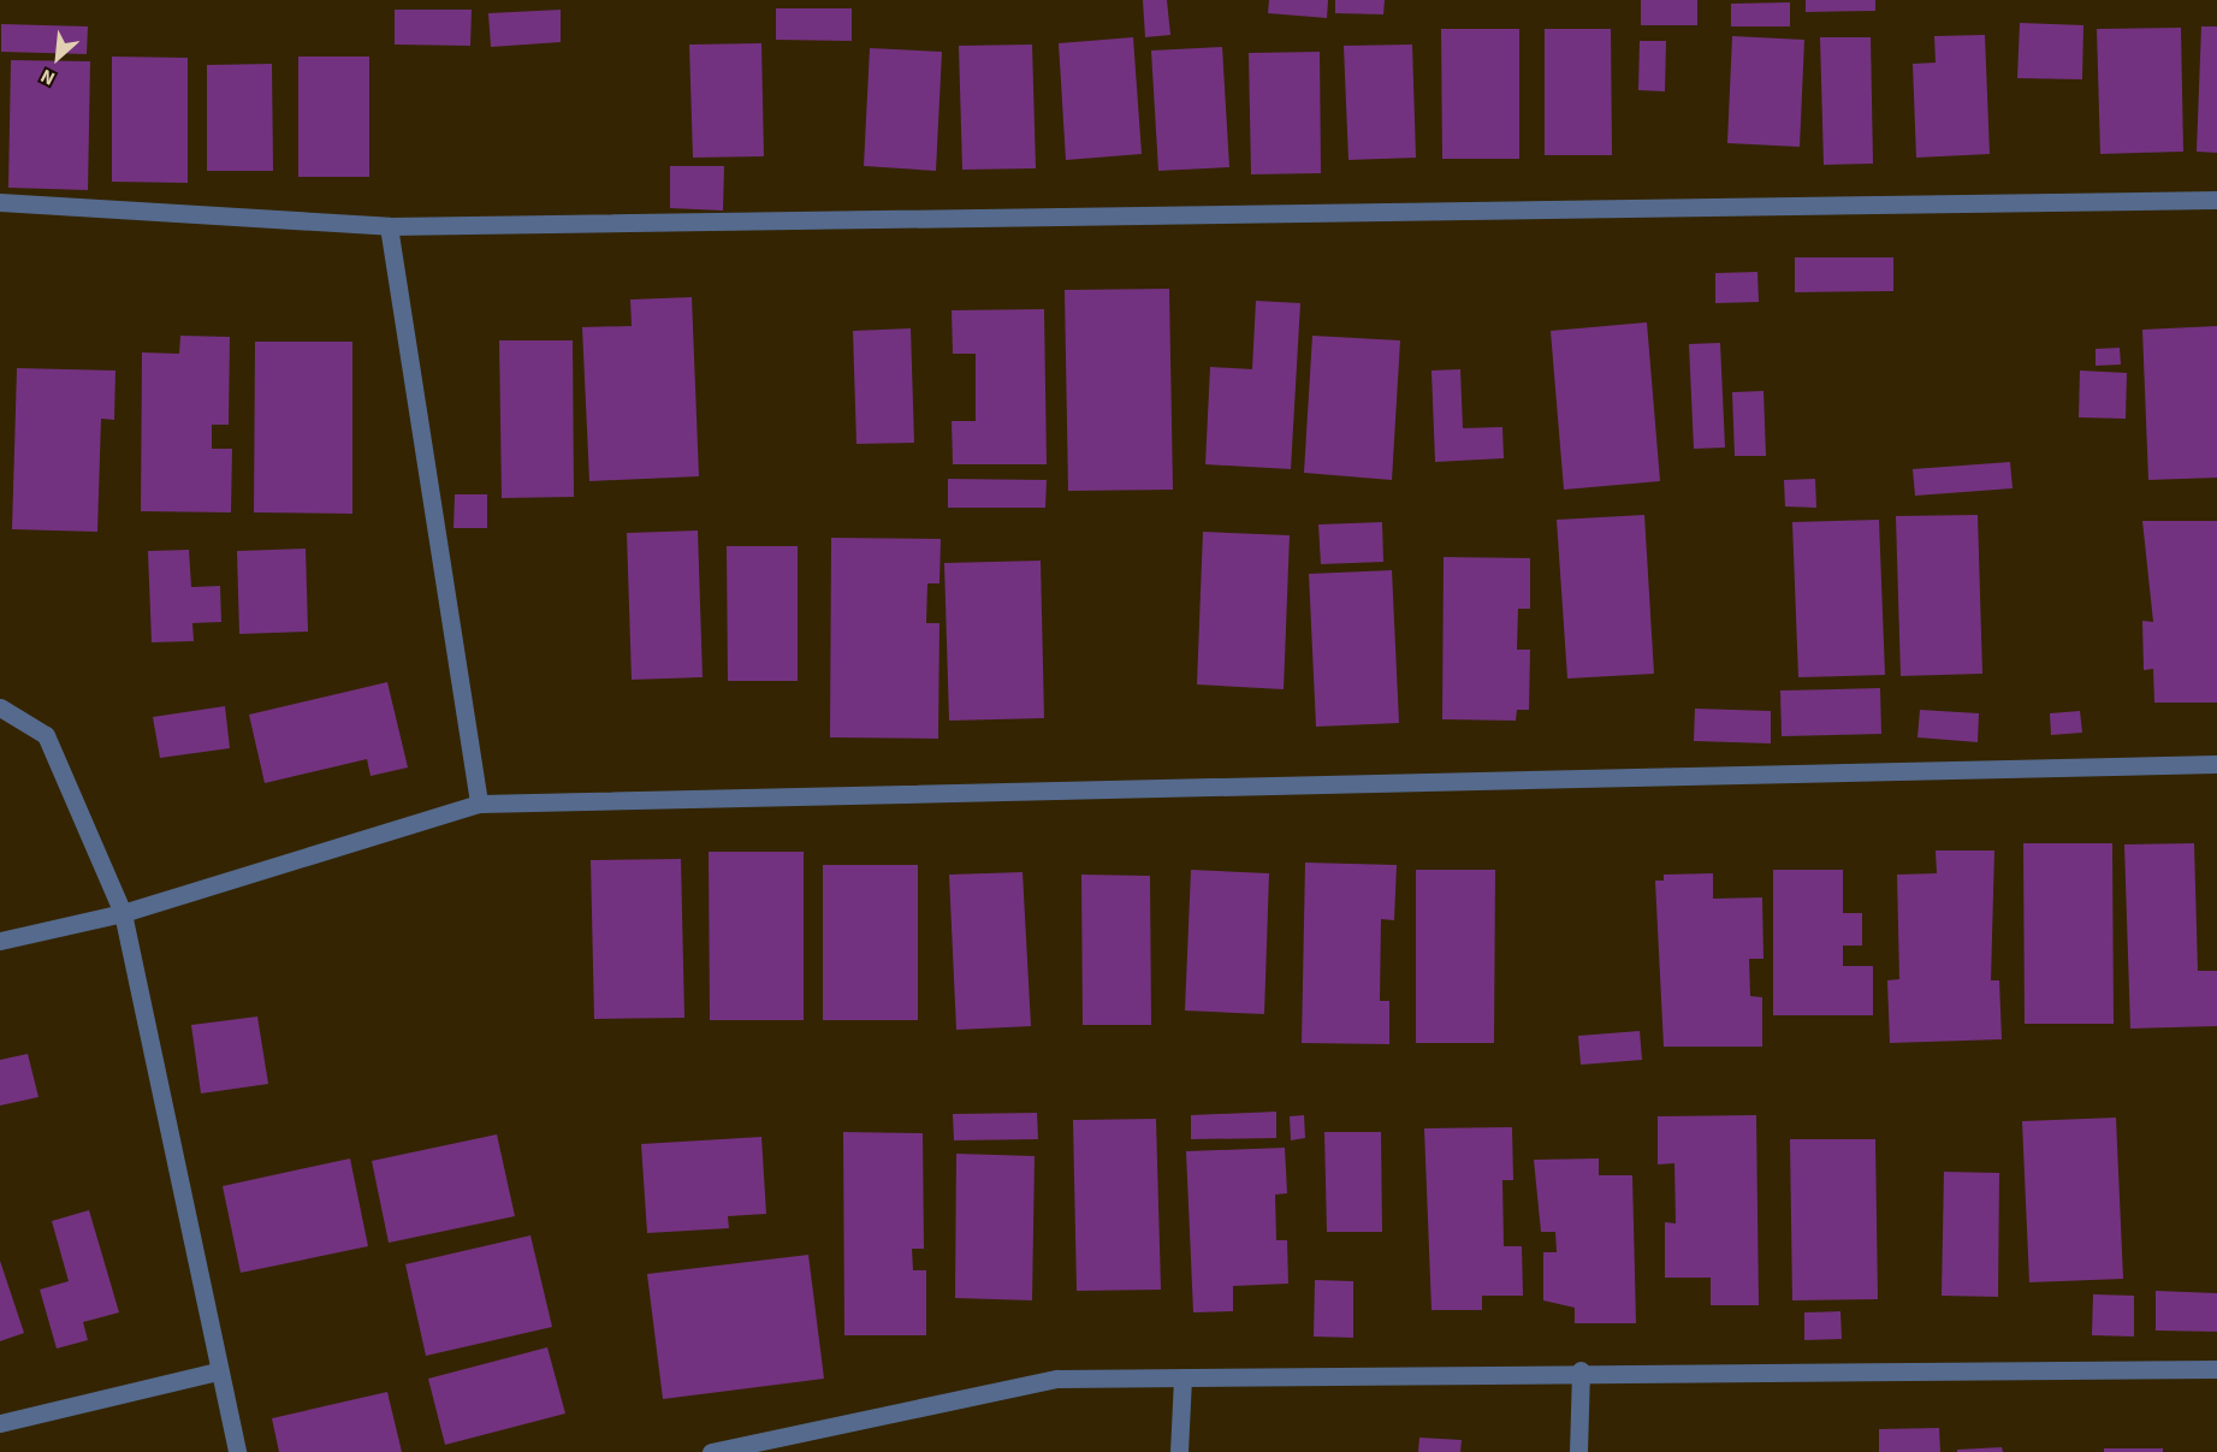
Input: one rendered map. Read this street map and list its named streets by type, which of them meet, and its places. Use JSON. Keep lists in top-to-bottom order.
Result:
{
  "north": "bottom left"
}
